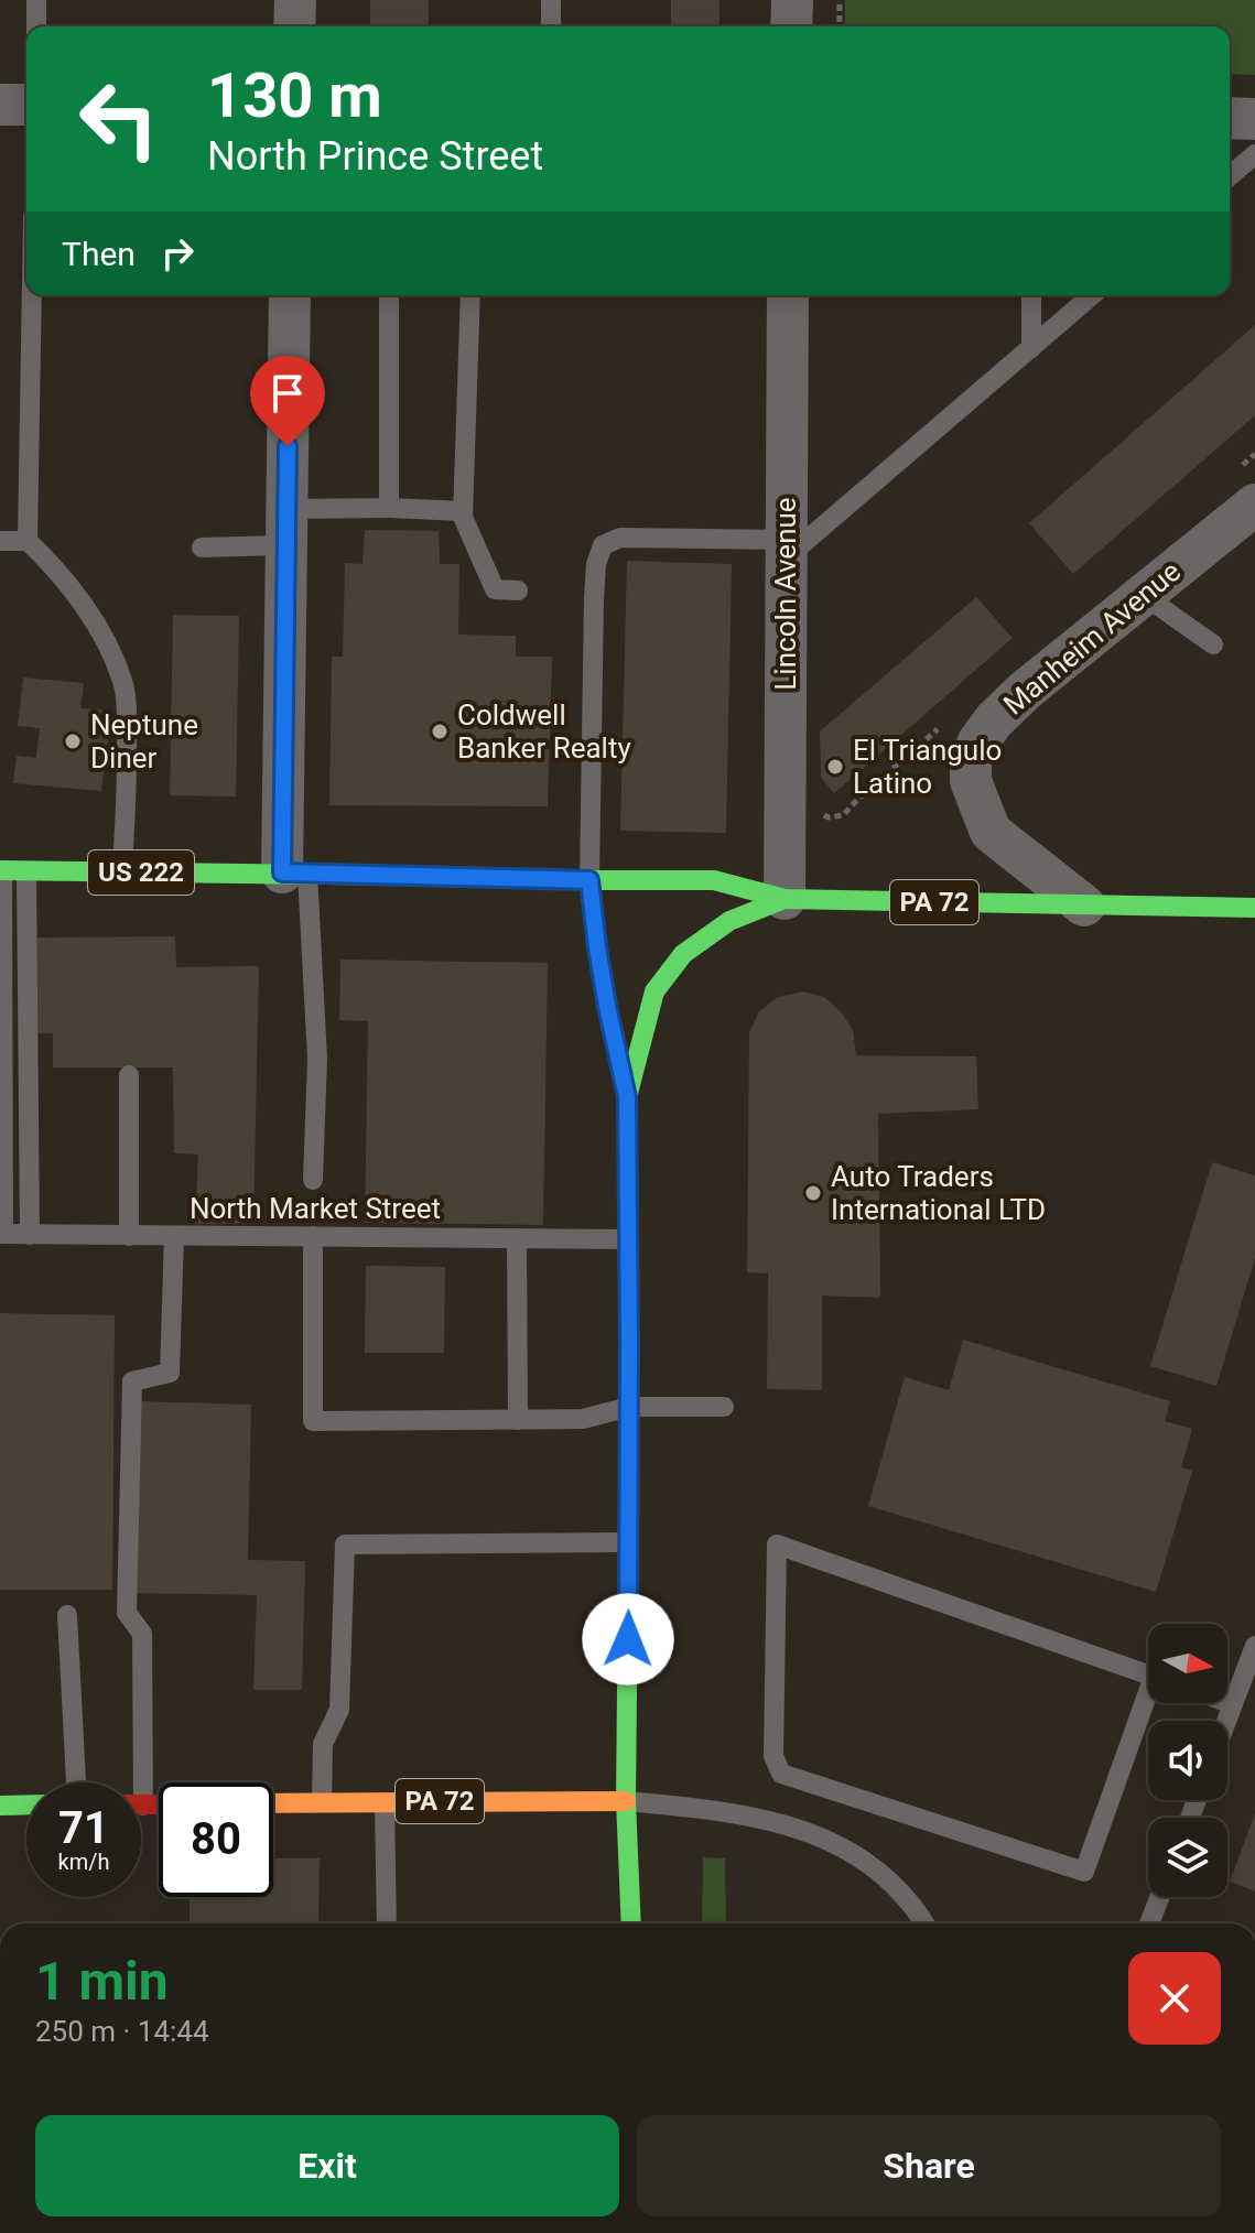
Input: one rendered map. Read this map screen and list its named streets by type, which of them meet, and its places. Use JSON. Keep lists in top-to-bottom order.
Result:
{
  "streets": {
    "main road": ["US 222", "PA 72"],
    "street": ["Lincoln Avenue", "Manheim Avenue"],
    "lane": ["North Market Street"]
  },
  "crossings": [
    ["Lincoln Avenue", "PA 72"],
    ["Manheim Avenue", "PA 72"],
    ["US 222", "PA 72"]
  ],
  "places": [
    "Coldwell Banker Realty",
    "Neptune Diner",
    "El Triangulo Latino",
    "Auto Traders International LTD"
  ],
  "north": "right",
  "page": {
    "turn": ["130 m", "North Prince Street"],
    "then": "Then",
    "speed": "71 km/h",
    "limit": "80",
    "heading": ["1 min", "250 m · 14:44"],
    "buttons": ["Exit", "Share"]
  }
}
